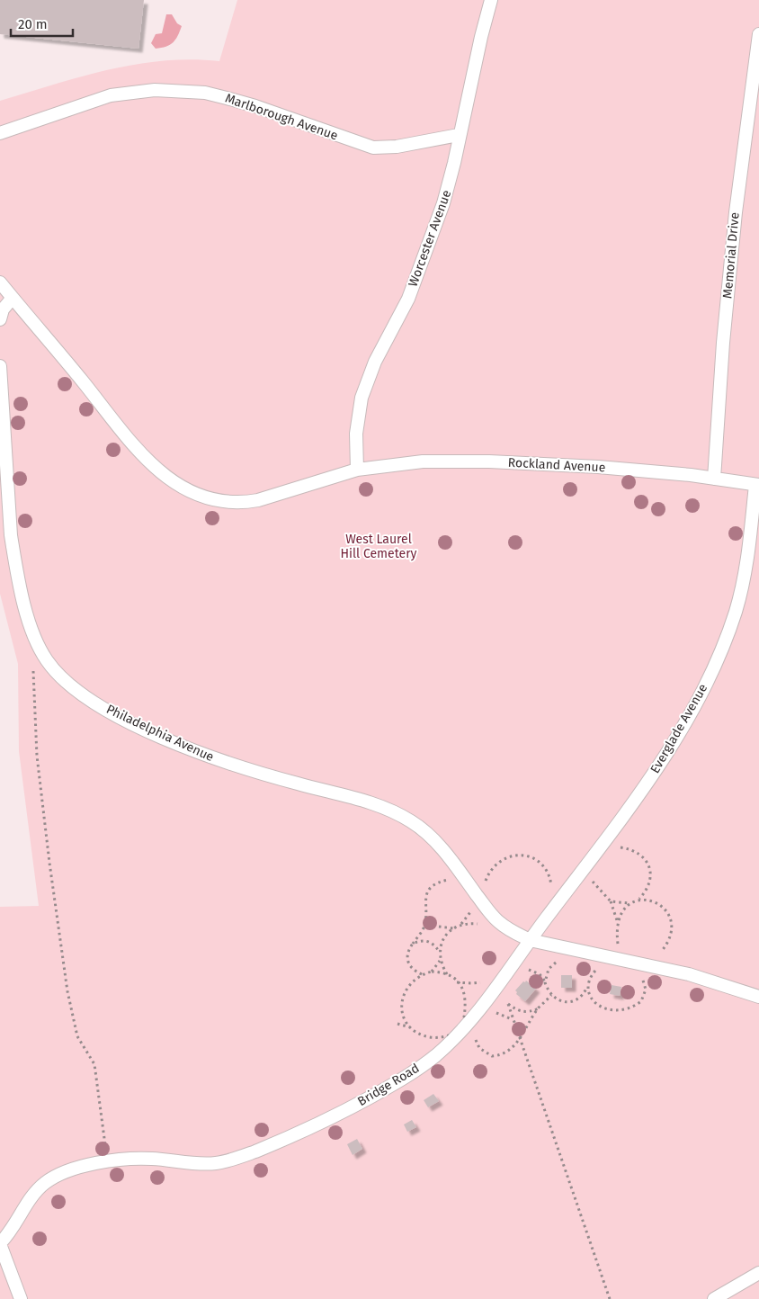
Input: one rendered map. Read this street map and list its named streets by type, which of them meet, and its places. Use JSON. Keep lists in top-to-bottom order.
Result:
{
  "streets": {
    "lane": [
      "Marlborough Avenue",
      "Worcester Avenue",
      "Memorial Drive",
      "Rockland Avenue",
      "Everglade Avenue",
      "Philadelphia Avenue",
      "Bridge Road"
    ]
  },
  "crossings": [
    ["Marlborough Avenue", "Worcester Avenue"],
    ["Worcester Avenue", "Rockland Avenue"],
    ["Memorial Drive", "Rockland Avenue"],
    ["Rockland Avenue", "Everglade Avenue"],
    ["Everglade Avenue", "Philadelphia Avenue"],
    ["Everglade Avenue", "Bridge Road"],
    ["Philadelphia Avenue", "Bridge Road"]
  ],
  "parks": ["West Laurel Hill Cemetery"],
  "scale_bar": "20 m"
}
